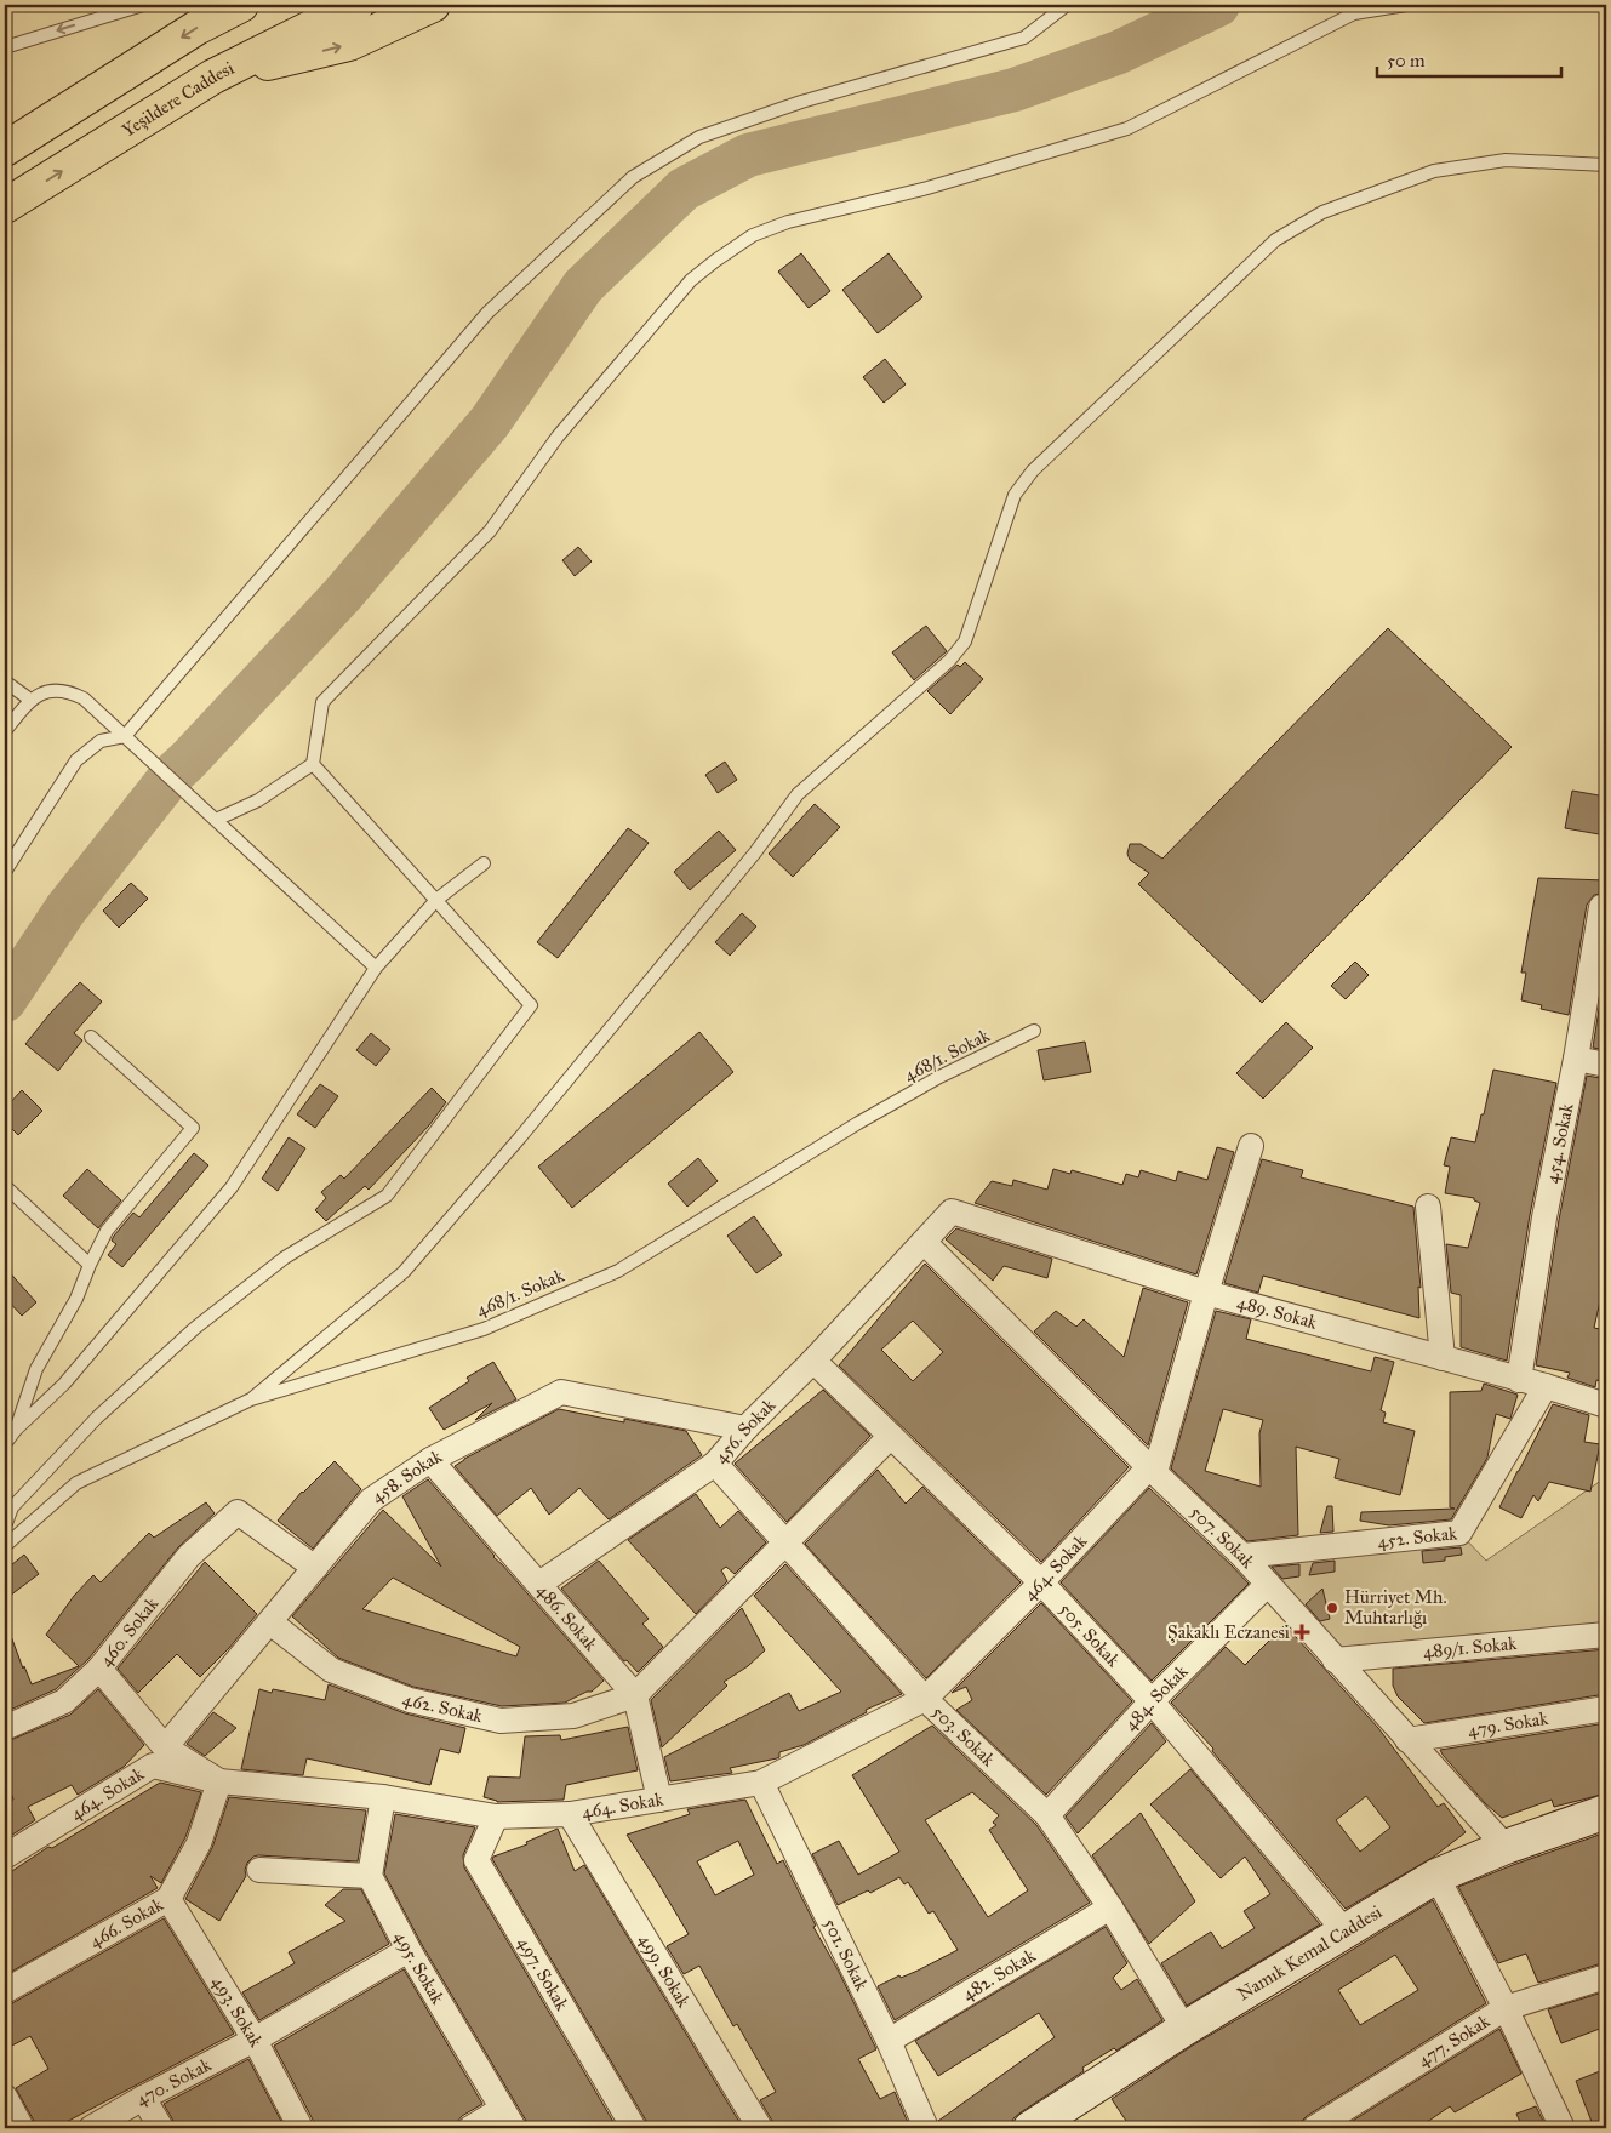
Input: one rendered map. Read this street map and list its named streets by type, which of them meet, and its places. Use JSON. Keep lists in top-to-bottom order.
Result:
{
  "streets": {
    "highway": ["Yeşildere Caddesi"],
    "main road": ["Namık Kemal Caddesi"],
    "street": [
      "454. Sokak",
      "489. Sokak",
      "456. Sokak",
      "458. Sokak",
      "452. Sokak",
      "507. Sokak",
      "464. Sokak",
      "486. Sokak",
      "460. Sokak",
      "505. Sokak",
      "489/1. Sokak",
      "484. Sokak",
      "462. Sokak",
      "479. Sokak",
      "503. Sokak",
      "466. Sokak",
      "501. Sokak",
      "495. Sokak",
      "499. Sokak",
      "497. Sokak",
      "482. Sokak",
      "493. Sokak",
      "477. Sokak",
      "470. Sokak"
    ],
    "lane": ["468/1. Sokak"]
  },
  "crossings": [
    ["454. Sokak", "489. Sokak"],
    ["489. Sokak", "456. Sokak"],
    ["489. Sokak", "452. Sokak"],
    ["456. Sokak", "458. Sokak"],
    ["456. Sokak", "507. Sokak"],
    ["456. Sokak", "486. Sokak"],
    ["456. Sokak", "505. Sokak"],
    ["456. Sokak", "503. Sokak"],
    ["458. Sokak", "486. Sokak"],
    ["458. Sokak", "460. Sokak"],
    ["458. Sokak", "462. Sokak"],
    ["452. Sokak", "507. Sokak"],
    ["507. Sokak", "464. Sokak"],
    ["507. Sokak", "489/1. Sokak"],
    ["507. Sokak", "484. Sokak"],
    ["507. Sokak", "479. Sokak"],
    ["507. Sokak", "Namık Kemal Caddesi"],
    ["464. Sokak", "486. Sokak"],
    ["464. Sokak", "505. Sokak"],
    ["464. Sokak", "503. Sokak"],
    ["464. Sokak", "466. Sokak"],
    ["464. Sokak", "501. Sokak"],
    ["464. Sokak", "499. Sokak"],
    ["464. Sokak", "497. Sokak"],
    ["486. Sokak", "462. Sokak"],
    ["505. Sokak", "484. Sokak"],
    ["505. Sokak", "Namık Kemal Caddesi"],
    ["484. Sokak", "503. Sokak"],
    ["503. Sokak", "Namık Kemal Caddesi"],
    ["503. Sokak", "482. Sokak"],
    ["466. Sokak", "493. Sokak"],
    ["501. Sokak", "482. Sokak"],
    ["495. Sokak", "470. Sokak"],
    ["493. Sokak", "470. Sokak"]
  ],
  "places": {
    "other": ["Hürriyet Mh. Muhtarlığı"],
    "health": ["Şakaklı Eczanesi"]
  },
  "scale_bar": "50 m"
}
